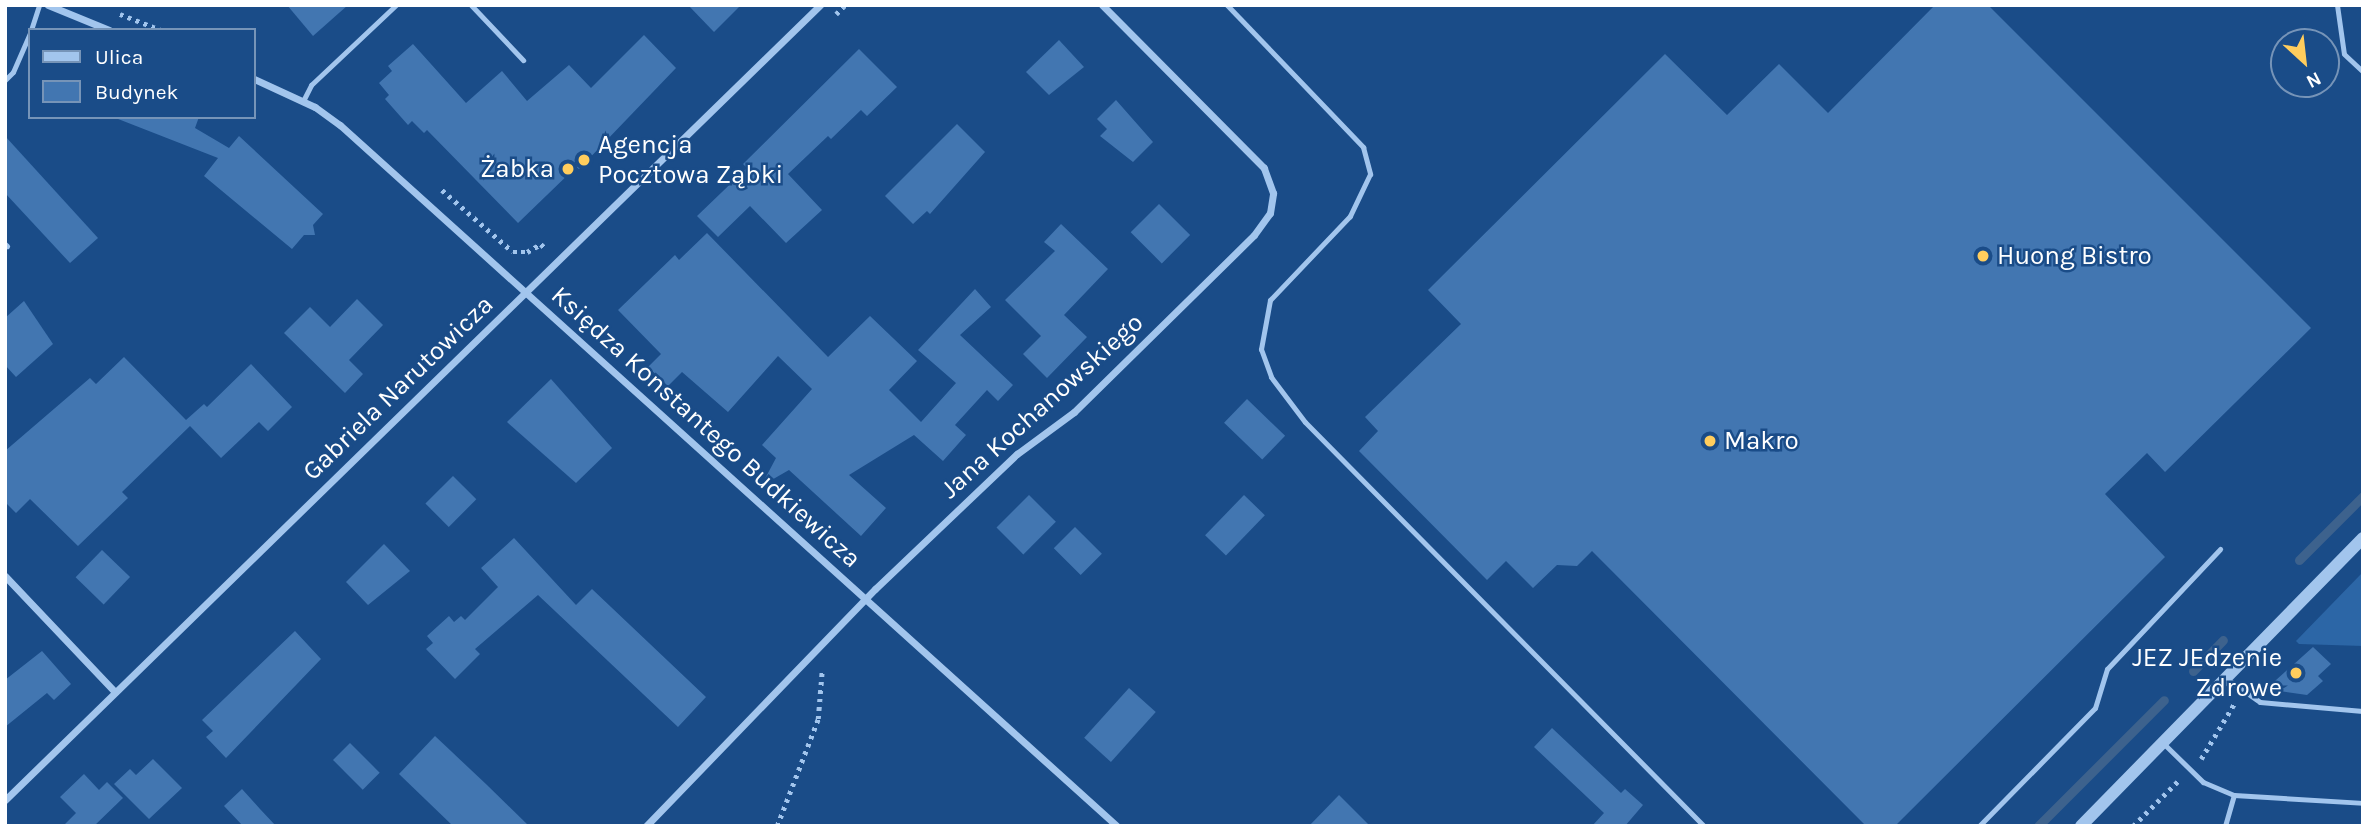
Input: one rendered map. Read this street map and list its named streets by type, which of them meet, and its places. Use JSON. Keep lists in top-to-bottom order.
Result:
{
  "streets": {
    "street": ["Gabriela Narutowicza", "Jana Kochanowskiego", "Księdza Konstantego Budkiewicza"]
  },
  "crossings": [
    ["Gabriela Narutowicza", "Księdza Konstantego Budkiewicza"],
    ["Jana Kochanowskiego", "Księdza Konstantego Budkiewicza"]
  ],
  "places": [
    "Agencja Pocztowa Ząbki",
    "Żabka",
    "Huong Bistro",
    "Makro",
    "JEZ JEdzenie Zdrowe"
  ],
  "legend": ["Ulica", "Budynek"],
  "north": "bottom right"
}
